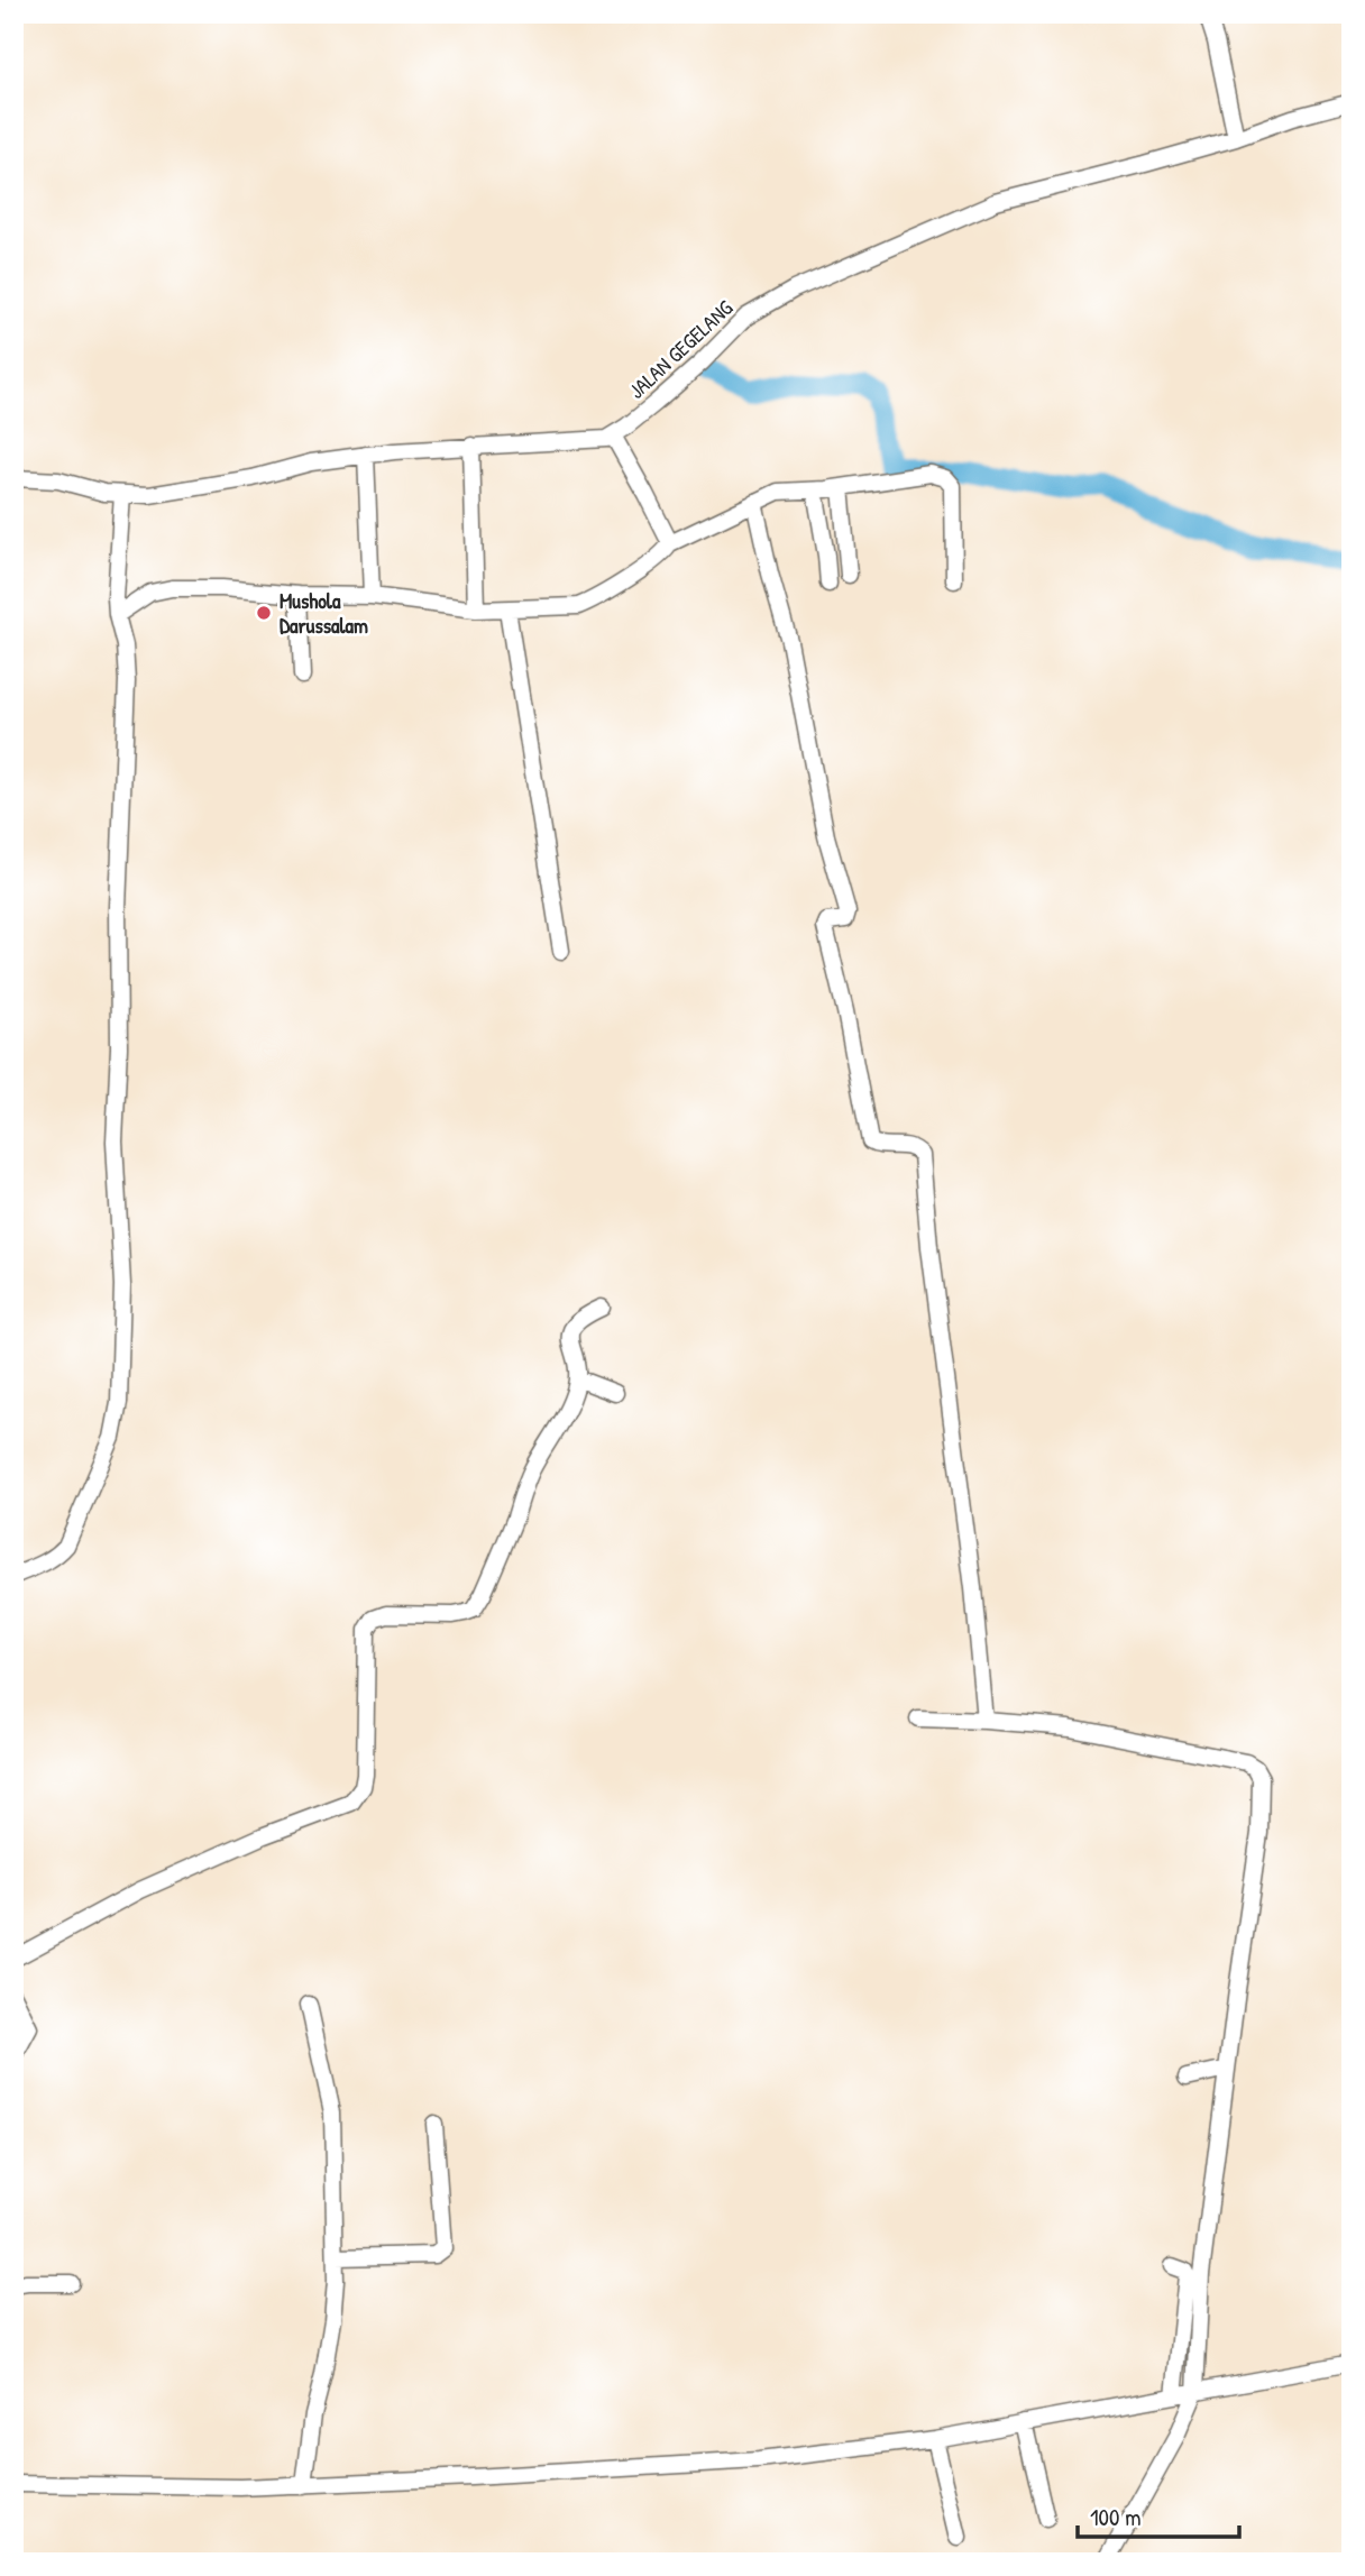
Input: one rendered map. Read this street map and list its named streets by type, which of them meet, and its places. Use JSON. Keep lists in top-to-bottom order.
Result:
{
  "streets": {
    "street": ["JALAN GEGELANG"]
  },
  "places": ["Mushola Darussalam"],
  "scale_bar": "100 m"
}
